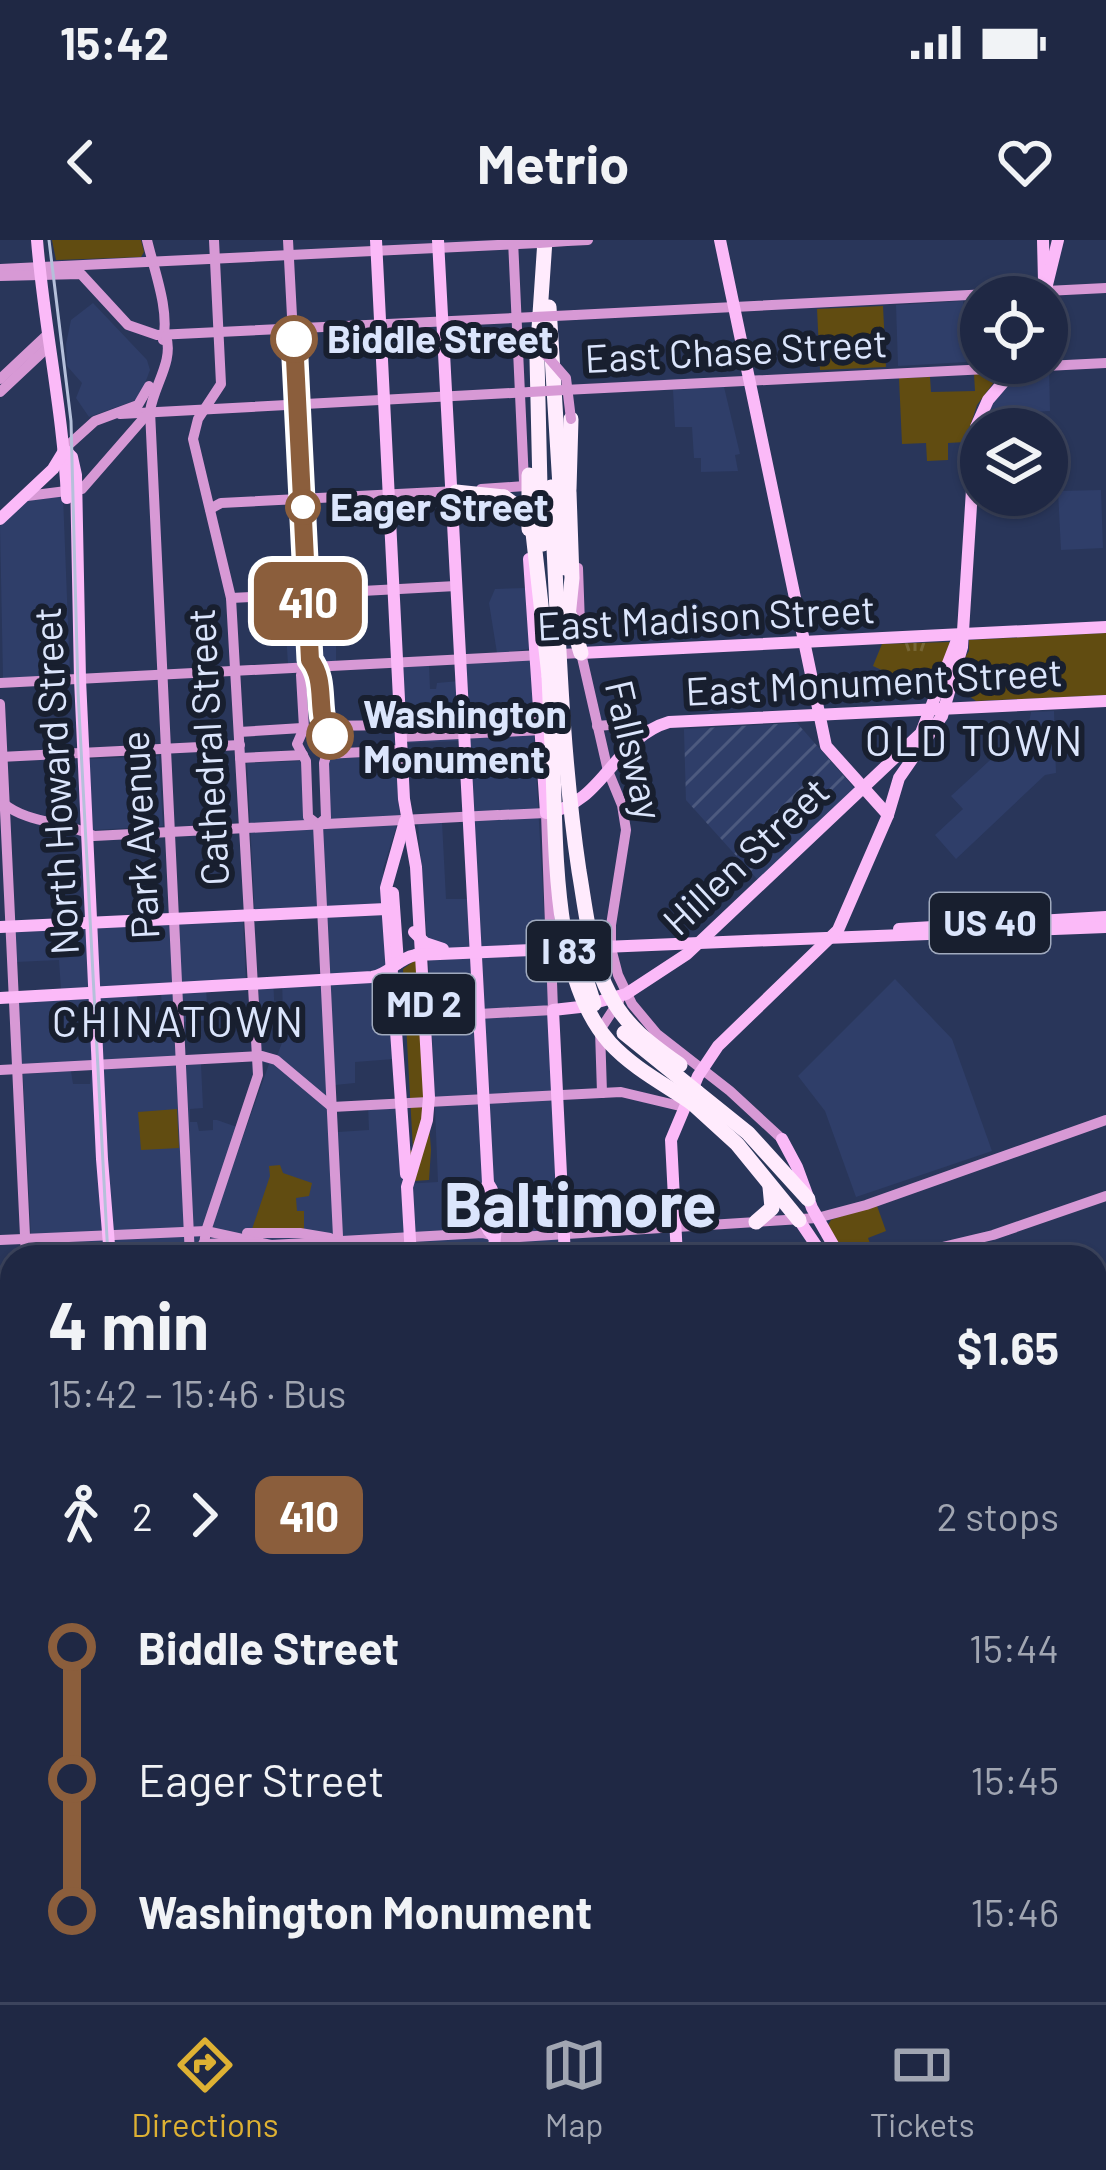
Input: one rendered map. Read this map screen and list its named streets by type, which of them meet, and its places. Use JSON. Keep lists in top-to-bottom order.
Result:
{
  "streets": {
    "highway": ["I 83"],
    "main road": [
      "East Chase Street",
      "East Madison Street",
      "East Monument Street",
      "Cathedral Street",
      "Fallsway",
      "North Howard Street",
      "Park Avenue",
      "Hillen Street",
      "US 40",
      "MD 2"
    ]
  },
  "crossings": [
    ["East Chase Street", "Cathedral Street"],
    ["East Chase Street", "Fallsway"],
    ["East Chase Street", "Park Avenue"],
    ["East Chase Street", "MD 2"],
    ["East Madison Street", "Cathedral Street"],
    ["East Madison Street", "Fallsway"],
    ["East Madison Street", "North Howard Street"],
    ["East Madison Street", "Park Avenue"],
    ["East Madison Street", "MD 2"],
    ["East Monument Street", "Fallsway"],
    ["East Monument Street", "Hillen Street"],
    ["Cathedral Street", "US 40"],
    ["Fallsway", "Hillen Street"],
    ["North Howard Street", "US 40"],
    ["Park Avenue", "US 40"]
  ],
  "districts": ["OLD TOWN", "CHINATOWN", "Baltimore"],
  "places": ["Biddle Street", "Eager Street", "Washington Monument"],
  "lines": ["bus line 410"],
  "page": {
    "status": "15:42",
    "header": "Metrio",
    "on_map": "410",
    "heading": ["4 min", "15:42 – 15:46 · Bus", "$1.65"],
    "legs": ["2", "410", "2 stops"],
    "list": [
      {
        "name": "Biddle Street",
        "value": "15:44"
      },
      {
        "name": "Eager Street",
        "value": "15:45"
      },
      {
        "name": "Washington Monument",
        "value": "15:46"
      }
    ],
    "tabs": ["Directions", "Map", "Tickets"]
  }
}
